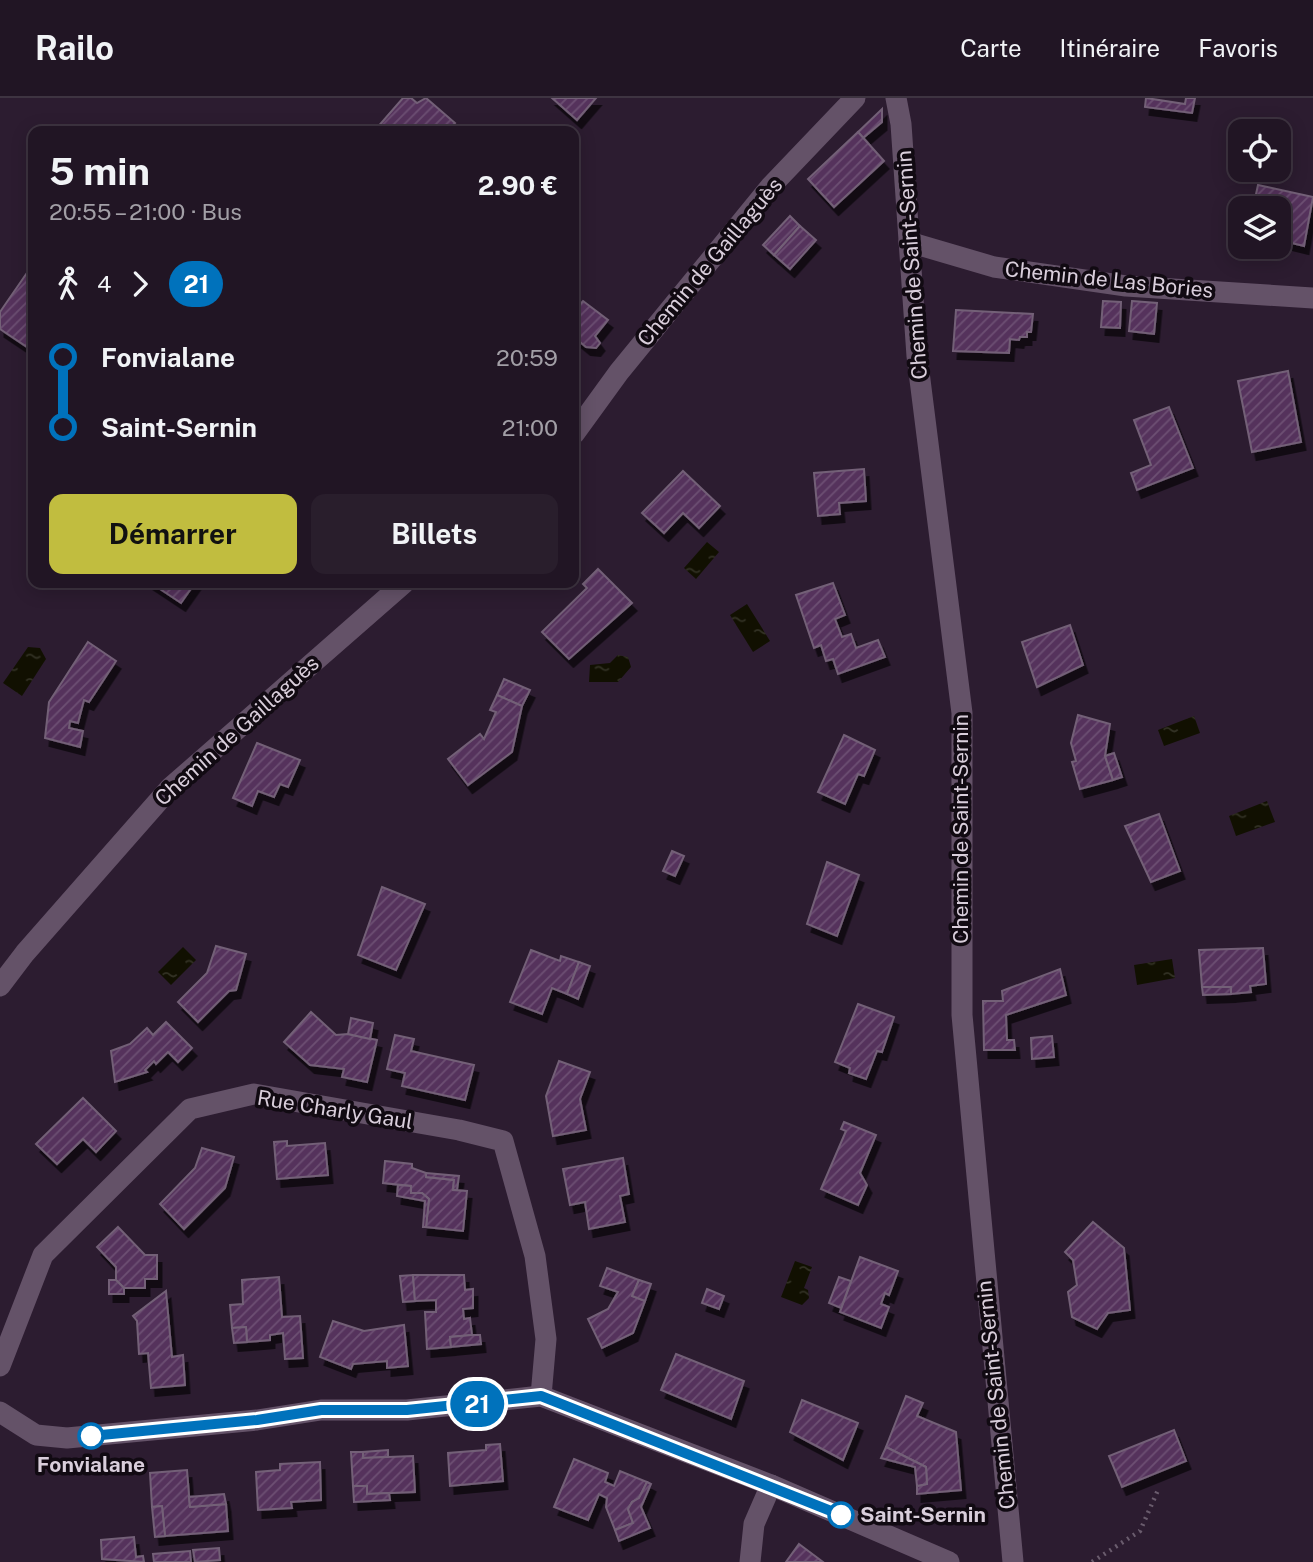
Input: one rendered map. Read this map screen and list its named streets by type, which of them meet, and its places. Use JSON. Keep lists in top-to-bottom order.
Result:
{
  "streets": {
    "street": [
      "Chemin de Gaillaguès",
      "Chemin de Saint-Sernin",
      "Chemin de Las Bories",
      "Rue Charly Gaul"
    ]
  },
  "crossings": [
    ["Chemin de Saint-Sernin", "Chemin de Las Bories"]
  ],
  "places": ["Fonvialane", "Saint-Sernin"],
  "lines": ["bus line 21"],
  "page": {
    "header": "Railo",
    "nav": ["Carte", "Itinéraire", "Favoris"],
    "on_map": "21",
    "heading": ["5 min", "20:55 – 21:00 · Bus", "2.90 €"],
    "legs": ["4", "21"],
    "list": [
      {
        "name": "Fonvialane",
        "value": "20:59"
      },
      {
        "name": "Saint-Sernin",
        "value": "21:00"
      }
    ],
    "buttons": ["Démarrer", "Billets"]
  }
}
